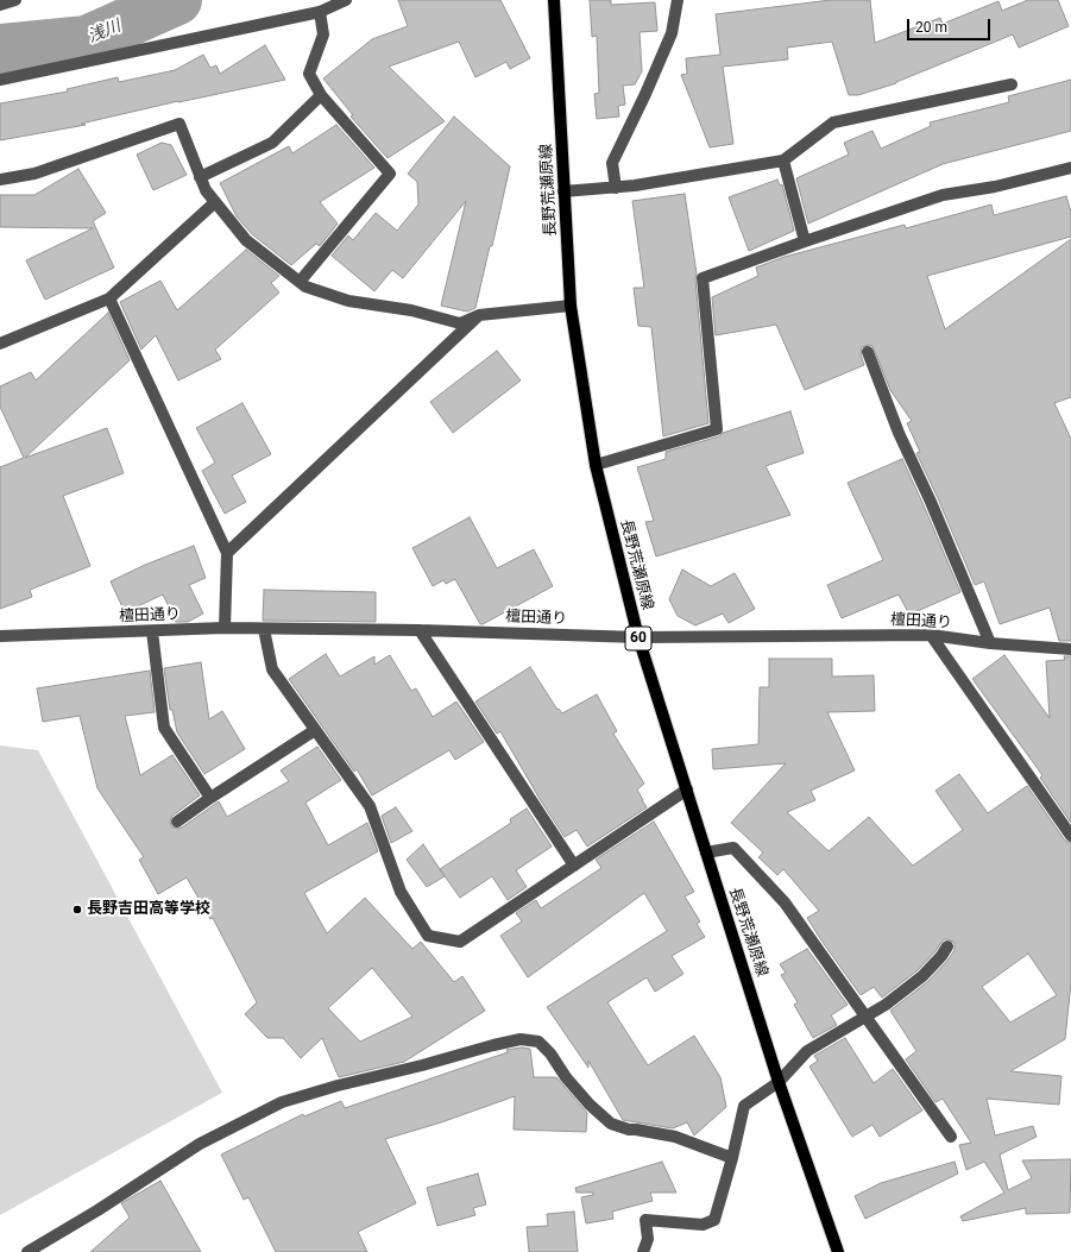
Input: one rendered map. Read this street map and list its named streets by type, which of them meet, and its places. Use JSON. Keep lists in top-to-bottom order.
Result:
{
  "streets": {
    "main road": ["長野荒瀬原線", "60"],
    "street": ["檀田通り"]
  },
  "crossings": [
    ["長野荒瀬原線", "檀田通り"]
  ],
  "water": ["浅川"],
  "places": ["長野吉田高等学校"],
  "scale_bar": "20 m"
}
